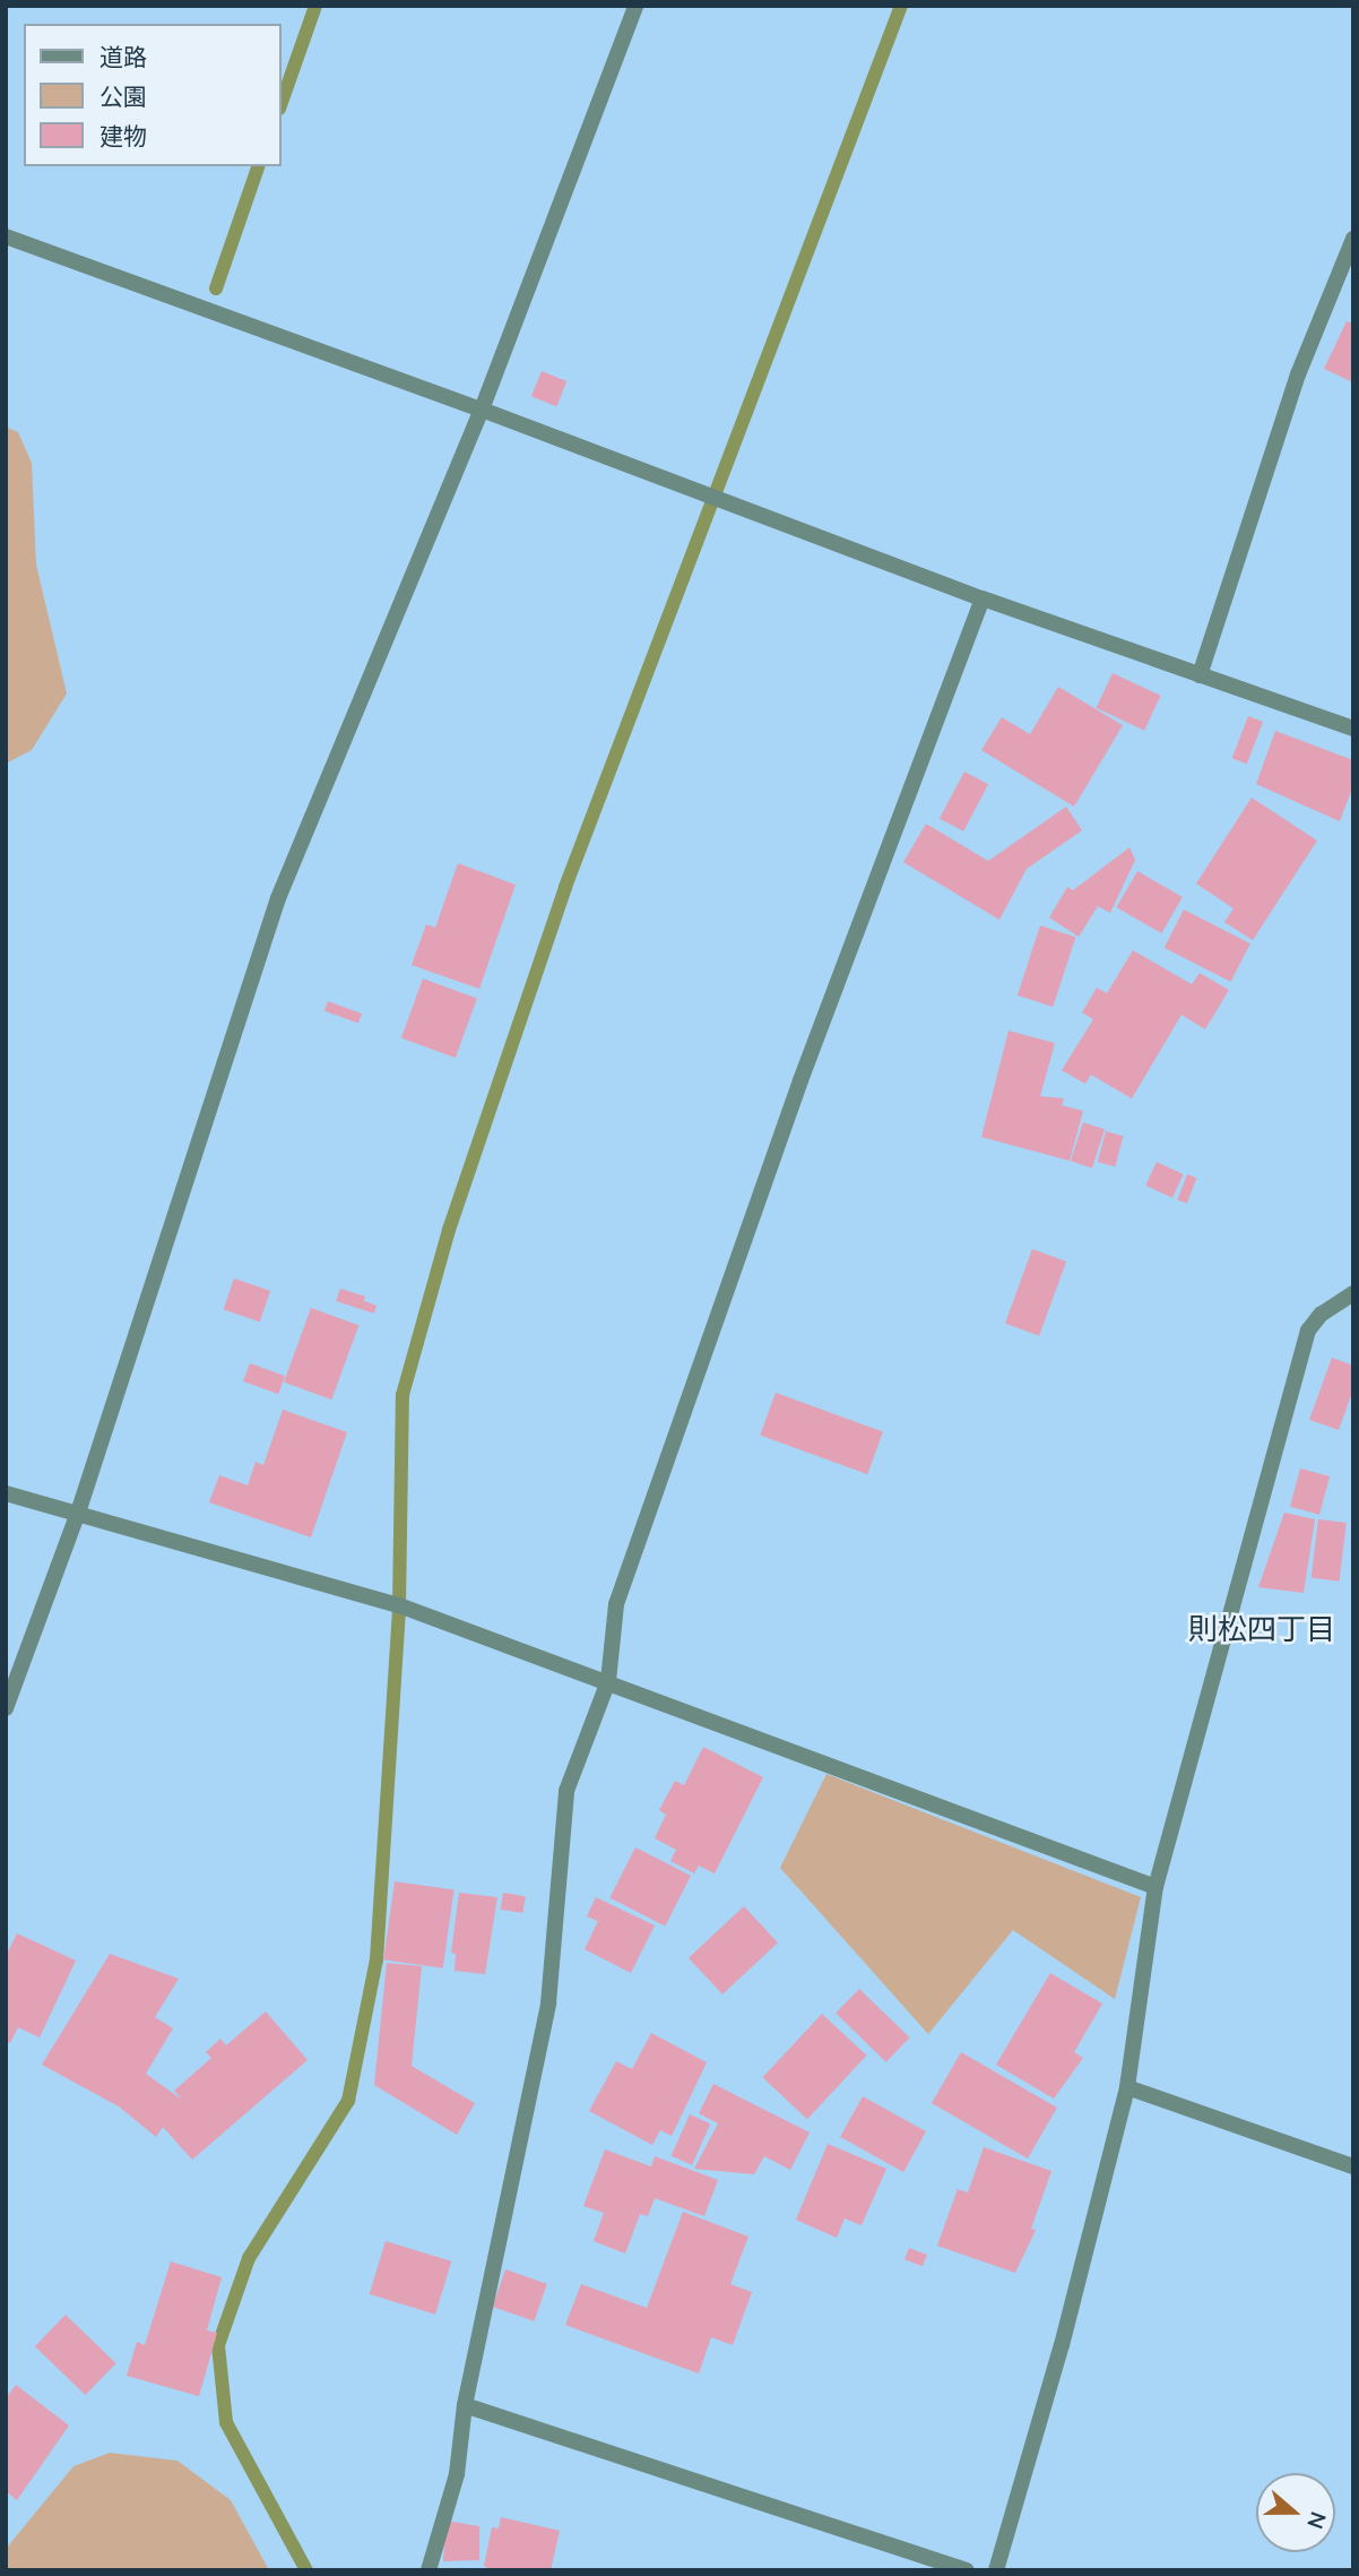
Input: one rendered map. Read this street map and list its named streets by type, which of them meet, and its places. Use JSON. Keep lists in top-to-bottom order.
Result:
{
  "districts": ["則松四丁目"],
  "legend": ["道路", "公園", "建物"],
  "north": "right"
}
